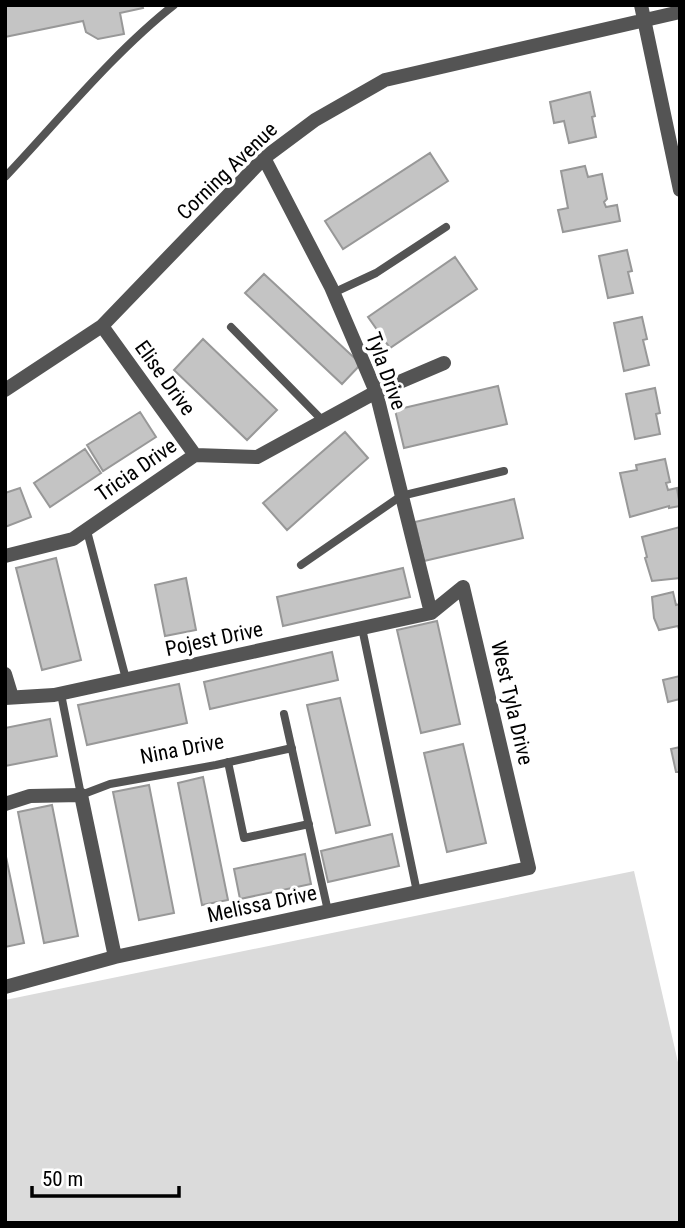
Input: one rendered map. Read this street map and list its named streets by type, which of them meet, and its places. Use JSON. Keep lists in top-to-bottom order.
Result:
{
  "streets": {
    "street": [
      "Corning Avenue",
      "Tyla Drive",
      "Elise Drive",
      "Tricia Drive",
      "Pojest Drive",
      "West Tyla Drive",
      "Nina Drive",
      "Melissa Drive"
    ]
  },
  "crossings": [
    ["Corning Avenue", "Tyla Drive"],
    ["Corning Avenue", "Elise Drive"],
    ["Tyla Drive", "Tricia Drive"],
    ["Tyla Drive", "Pojest Drive"],
    ["Tyla Drive", "West Tyla Drive"],
    ["Elise Drive", "Tricia Drive"],
    ["Pojest Drive", "West Tyla Drive"],
    ["West Tyla Drive", "Melissa Drive"]
  ],
  "scale_bar": "50 m"
}
